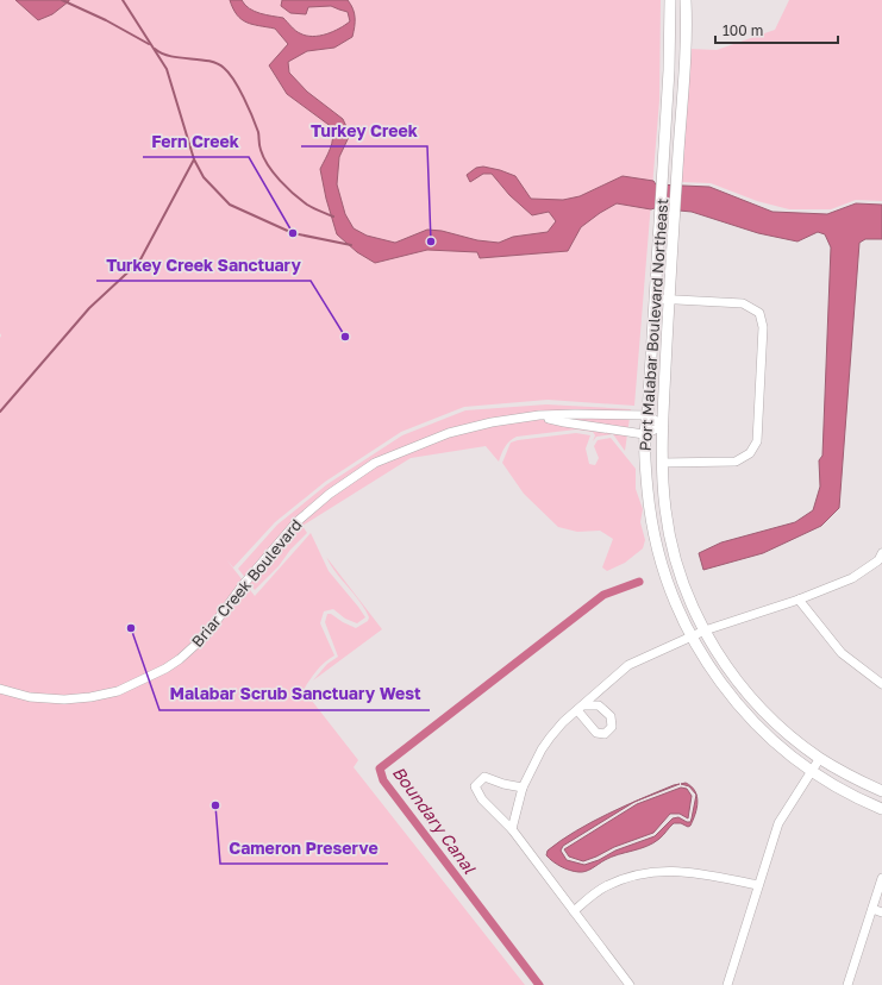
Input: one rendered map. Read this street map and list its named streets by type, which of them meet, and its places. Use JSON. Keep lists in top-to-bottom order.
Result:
{
  "streets": {
    "street": ["Port Malabar Boulevard Northeast", "Briar Creek Boulevard"]
  },
  "crossings": [
    ["Port Malabar Boulevard Northeast", "Briar Creek Boulevard"]
  ],
  "water": ["Boundary Canal"],
  "places": [
    "Fern Creek",
    "Turkey Creek",
    "Turkey Creek Sanctuary",
    "Malabar Scrub Sanctuary West",
    "Cameron Preserve"
  ],
  "scale_bar": "100 m"
}
